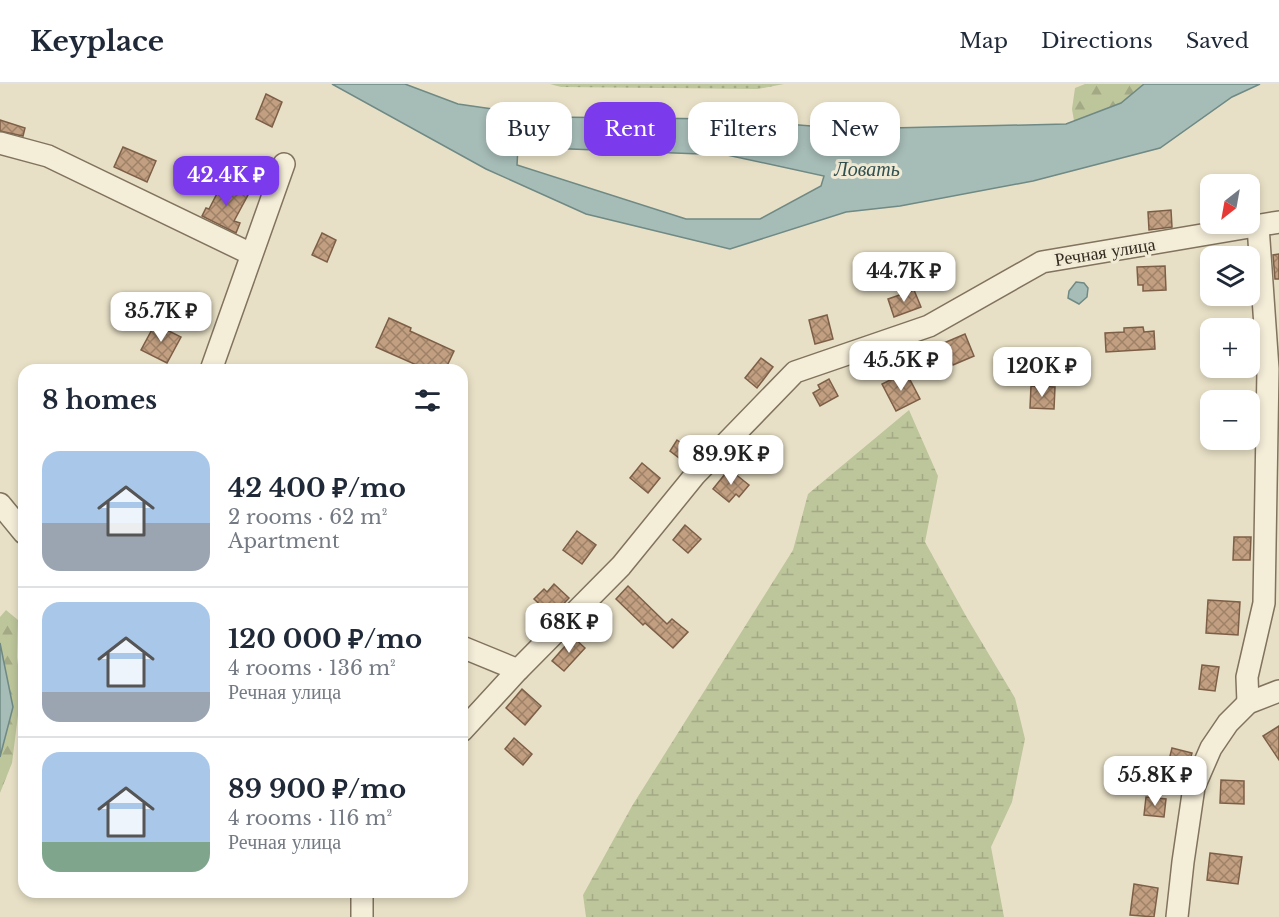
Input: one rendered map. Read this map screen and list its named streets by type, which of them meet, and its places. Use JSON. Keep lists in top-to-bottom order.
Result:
{
  "streets": {
    "street": ["Речная улица"]
  },
  "water": ["Ловать"],
  "north": "bottom left",
  "page": {
    "header": "Keyplace",
    "nav": ["Map", "Directions", "Saved"],
    "chip": [
      "Buy",
      "Rent",
      "Filters",
      "New"
    ],
    "price": [
      "42.4K ₽",
      "44.7K ₽",
      "35.7K ₽",
      "45.5K ₽",
      "120K ₽",
      "89.9K ₽",
      "68K ₽",
      "55.8K ₽"
    ],
    "map_buttons": ["+", "−"],
    "heading": "8 homes",
    "list": [
      {
        "name": "42 400 ₽/mo",
        "note": "2 rooms · 62 m² · Apartment"
      },
      {
        "name": "120 000 ₽/mo",
        "note": "4 rooms · 136 m² · Речная улица"
      },
      {
        "name": "89 900 ₽/mo",
        "note": "4 rooms · 116 m² · Речная улица"
      }
    ]
  }
}
